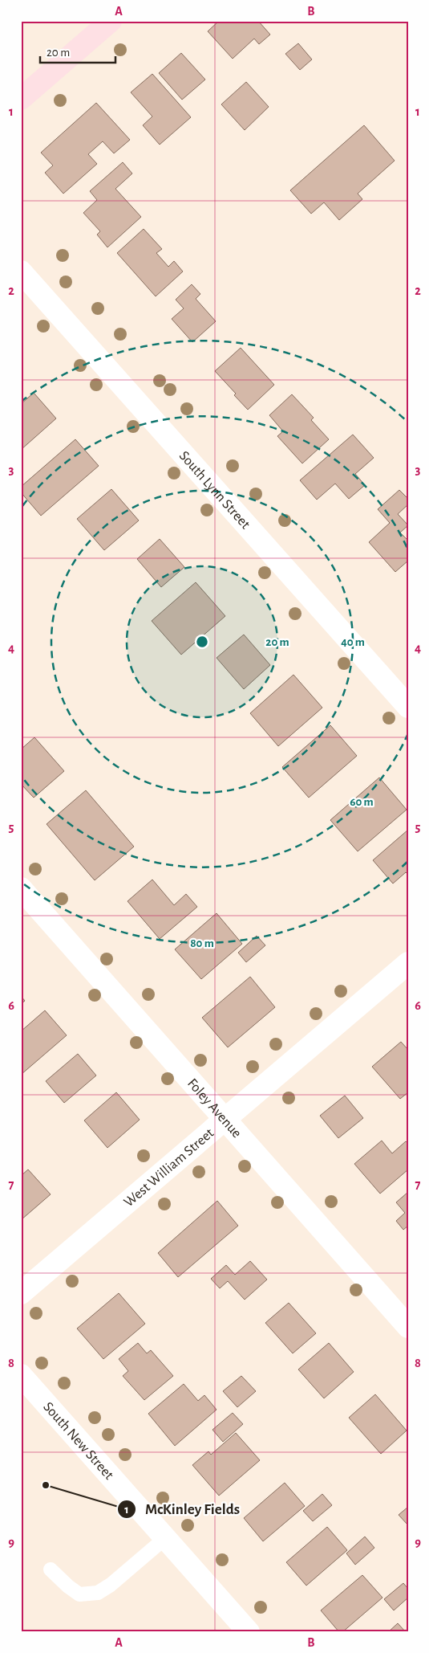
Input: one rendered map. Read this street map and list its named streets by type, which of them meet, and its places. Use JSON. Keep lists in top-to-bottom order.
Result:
{
  "streets": {
    "street": [
      "South Lynn Street",
      "Foley Avenue",
      "West William Street",
      "South New Street"
    ]
  },
  "crossings": [
    ["Foley Avenue", "West William Street"]
  ],
  "places": ["McKinley Fields"],
  "scale_bar": "20 m",
  "grid": {
    "columns": ["A", "B"],
    "rows": [
      "1",
      "2",
      "3",
      "4",
      "5",
      "6",
      "7",
      "8",
      "9"
    ]
  },
  "rings": [
    "20 m",
    "40 m",
    "60 m",
    "80 m"
  ]
}
